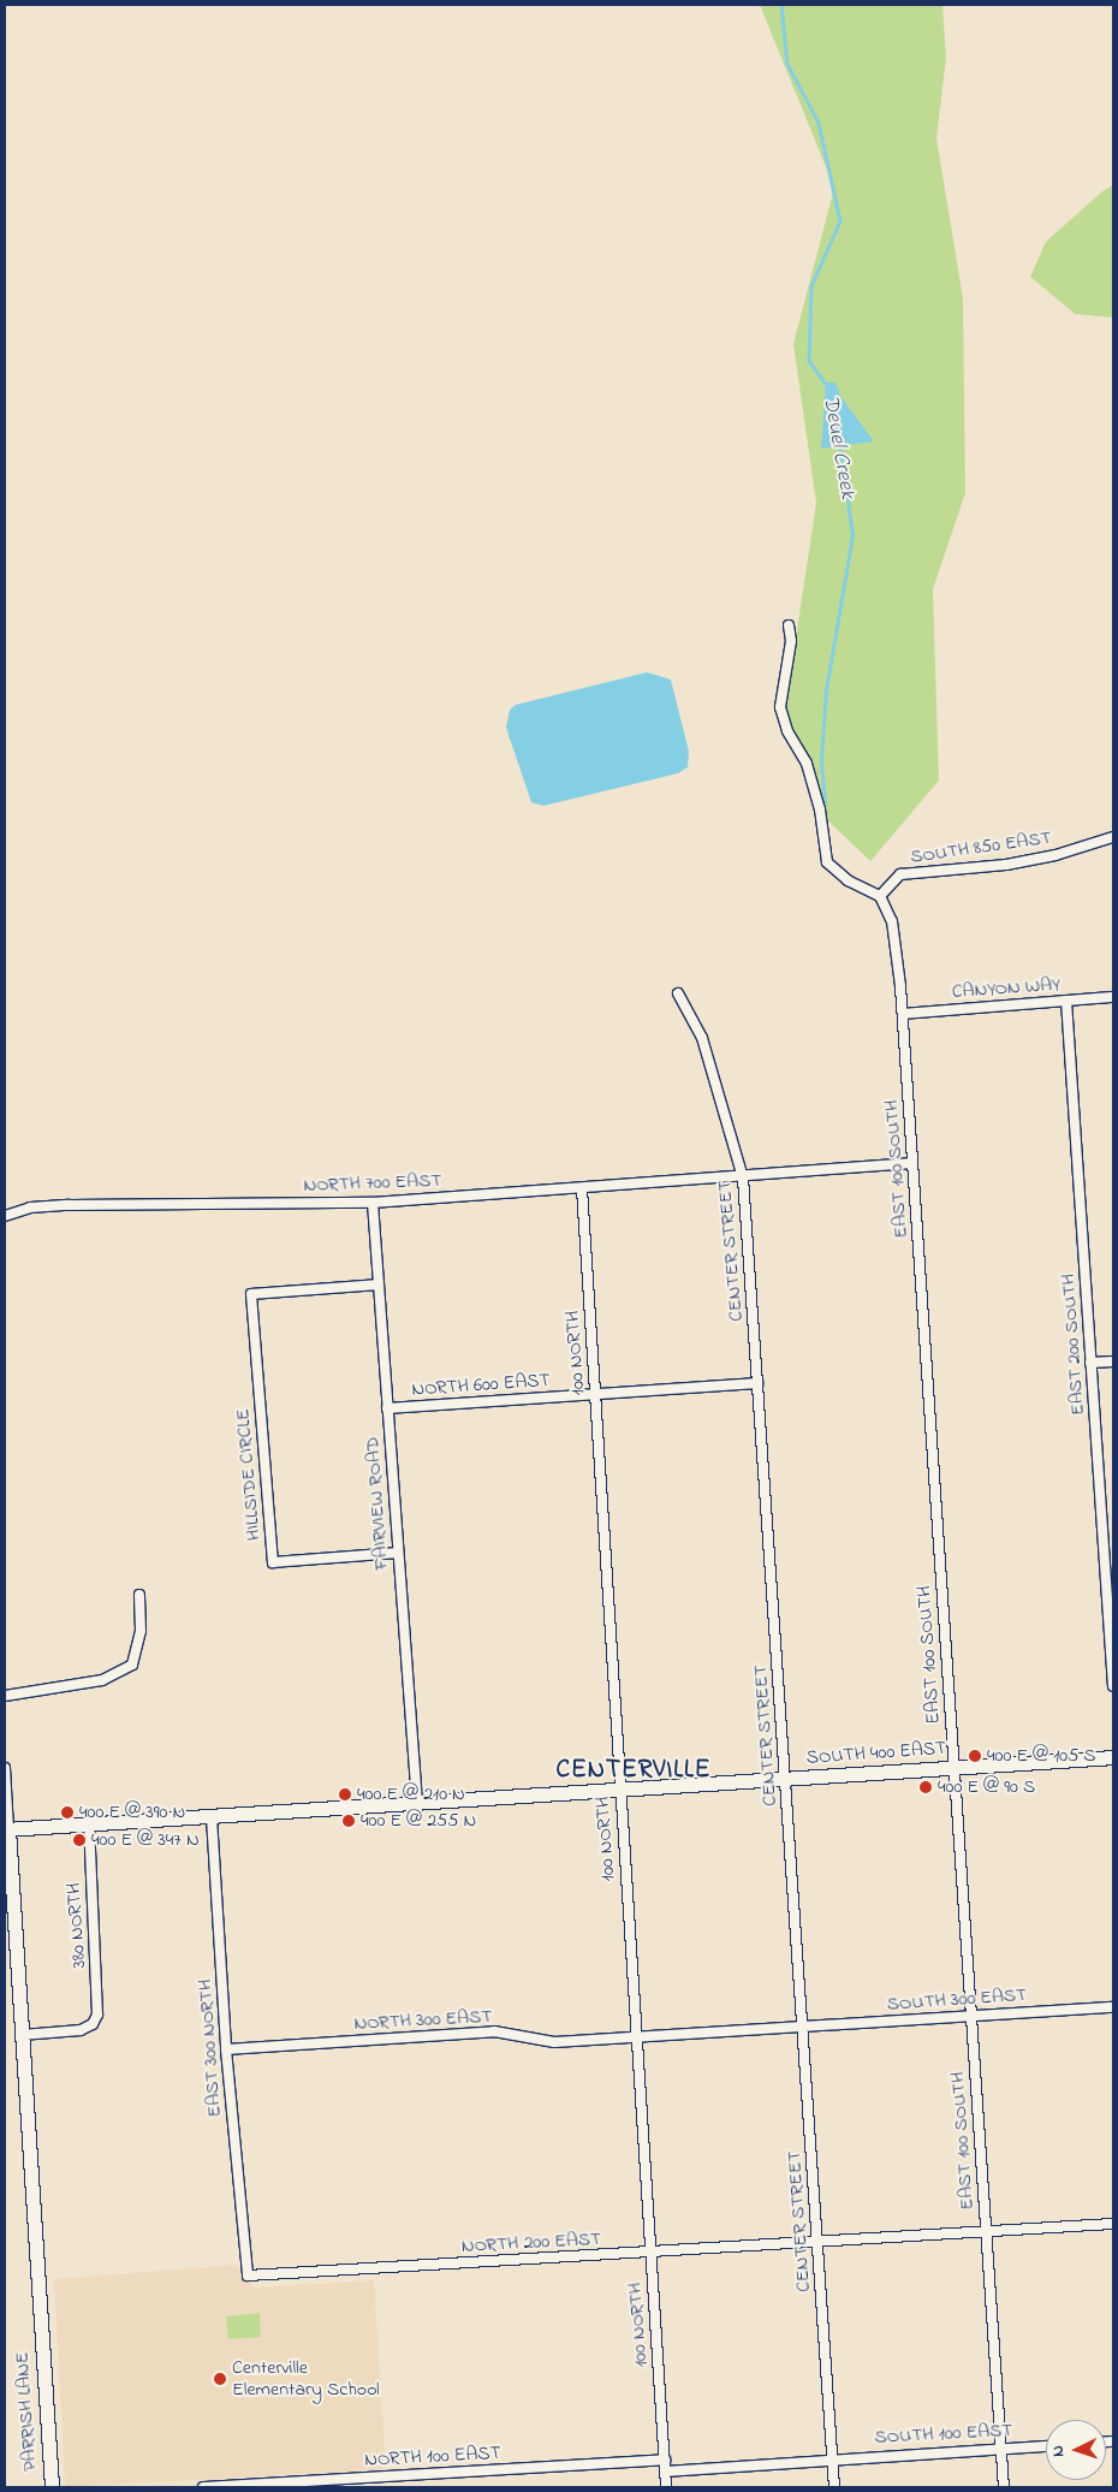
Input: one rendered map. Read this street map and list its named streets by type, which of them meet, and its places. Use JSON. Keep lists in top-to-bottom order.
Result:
{
  "streets": {
    "street": [
      "SOUTH 850 EAST",
      "CANYON WAY",
      "EAST 100 SOUTH",
      "NORTH 700 EAST",
      "CENTER STREET",
      "EAST 200 SOUTH",
      "100 NORTH",
      "NORTH 600 EAST",
      "HILLSIDE CIRCLE",
      "FAIRVIEW ROAD",
      "SOUTH 400 EAST",
      "380 NORTH",
      "SOUTH 300 EAST",
      "NORTH 300 EAST",
      "EAST 300 NORTH",
      "NORTH 200 EAST",
      "PARRISH LANE",
      "SOUTH 100 EAST",
      "NORTH 100 EAST"
    ]
  },
  "crossings": [
    ["SOUTH 850 EAST", "EAST 100 SOUTH"],
    ["CANYON WAY", "EAST 100 SOUTH"],
    ["CANYON WAY", "EAST 200 SOUTH"],
    ["EAST 100 SOUTH", "NORTH 700 EAST"],
    ["EAST 100 SOUTH", "SOUTH 400 EAST"],
    ["EAST 100 SOUTH", "SOUTH 300 EAST"],
    ["EAST 100 SOUTH", "NORTH 200 EAST"],
    ["EAST 100 SOUTH", "SOUTH 100 EAST"],
    ["NORTH 700 EAST", "CENTER STREET"],
    ["NORTH 700 EAST", "100 NORTH"],
    ["NORTH 700 EAST", "FAIRVIEW ROAD"],
    ["CENTER STREET", "NORTH 600 EAST"],
    ["CENTER STREET", "SOUTH 400 EAST"],
    ["CENTER STREET", "SOUTH 300 EAST"],
    ["CENTER STREET", "NORTH 300 EAST"],
    ["CENTER STREET", "NORTH 200 EAST"],
    ["CENTER STREET", "SOUTH 100 EAST"],
    ["100 NORTH", "NORTH 600 EAST"],
    ["100 NORTH", "SOUTH 400 EAST"],
    ["100 NORTH", "NORTH 300 EAST"],
    ["100 NORTH", "NORTH 200 EAST"],
    ["100 NORTH", "NORTH 100 EAST"],
    ["NORTH 600 EAST", "FAIRVIEW ROAD"],
    ["HILLSIDE CIRCLE", "FAIRVIEW ROAD"],
    ["FAIRVIEW ROAD", "SOUTH 400 EAST"],
    ["SOUTH 400 EAST", "380 NORTH"],
    ["SOUTH 400 EAST", "EAST 300 NORTH"],
    ["SOUTH 400 EAST", "PARRISH LANE"],
    ["380 NORTH", "PARRISH LANE"],
    ["SOUTH 300 EAST", "NORTH 300 EAST"],
    ["NORTH 300 EAST", "EAST 300 NORTH"],
    ["EAST 300 NORTH", "NORTH 200 EAST"]
  ],
  "districts": ["CENTERVILLE"],
  "water": ["Deuel Creek"],
  "places": [
    "400 E @ 105 S",
    "400 E @ 90 S",
    "400 E @ 210 N",
    "400 E @ 390 N",
    "400 E @ 255 N",
    "400 E @ 347 N",
    "Centerville Elementary School"
  ],
  "north": "left"
}
